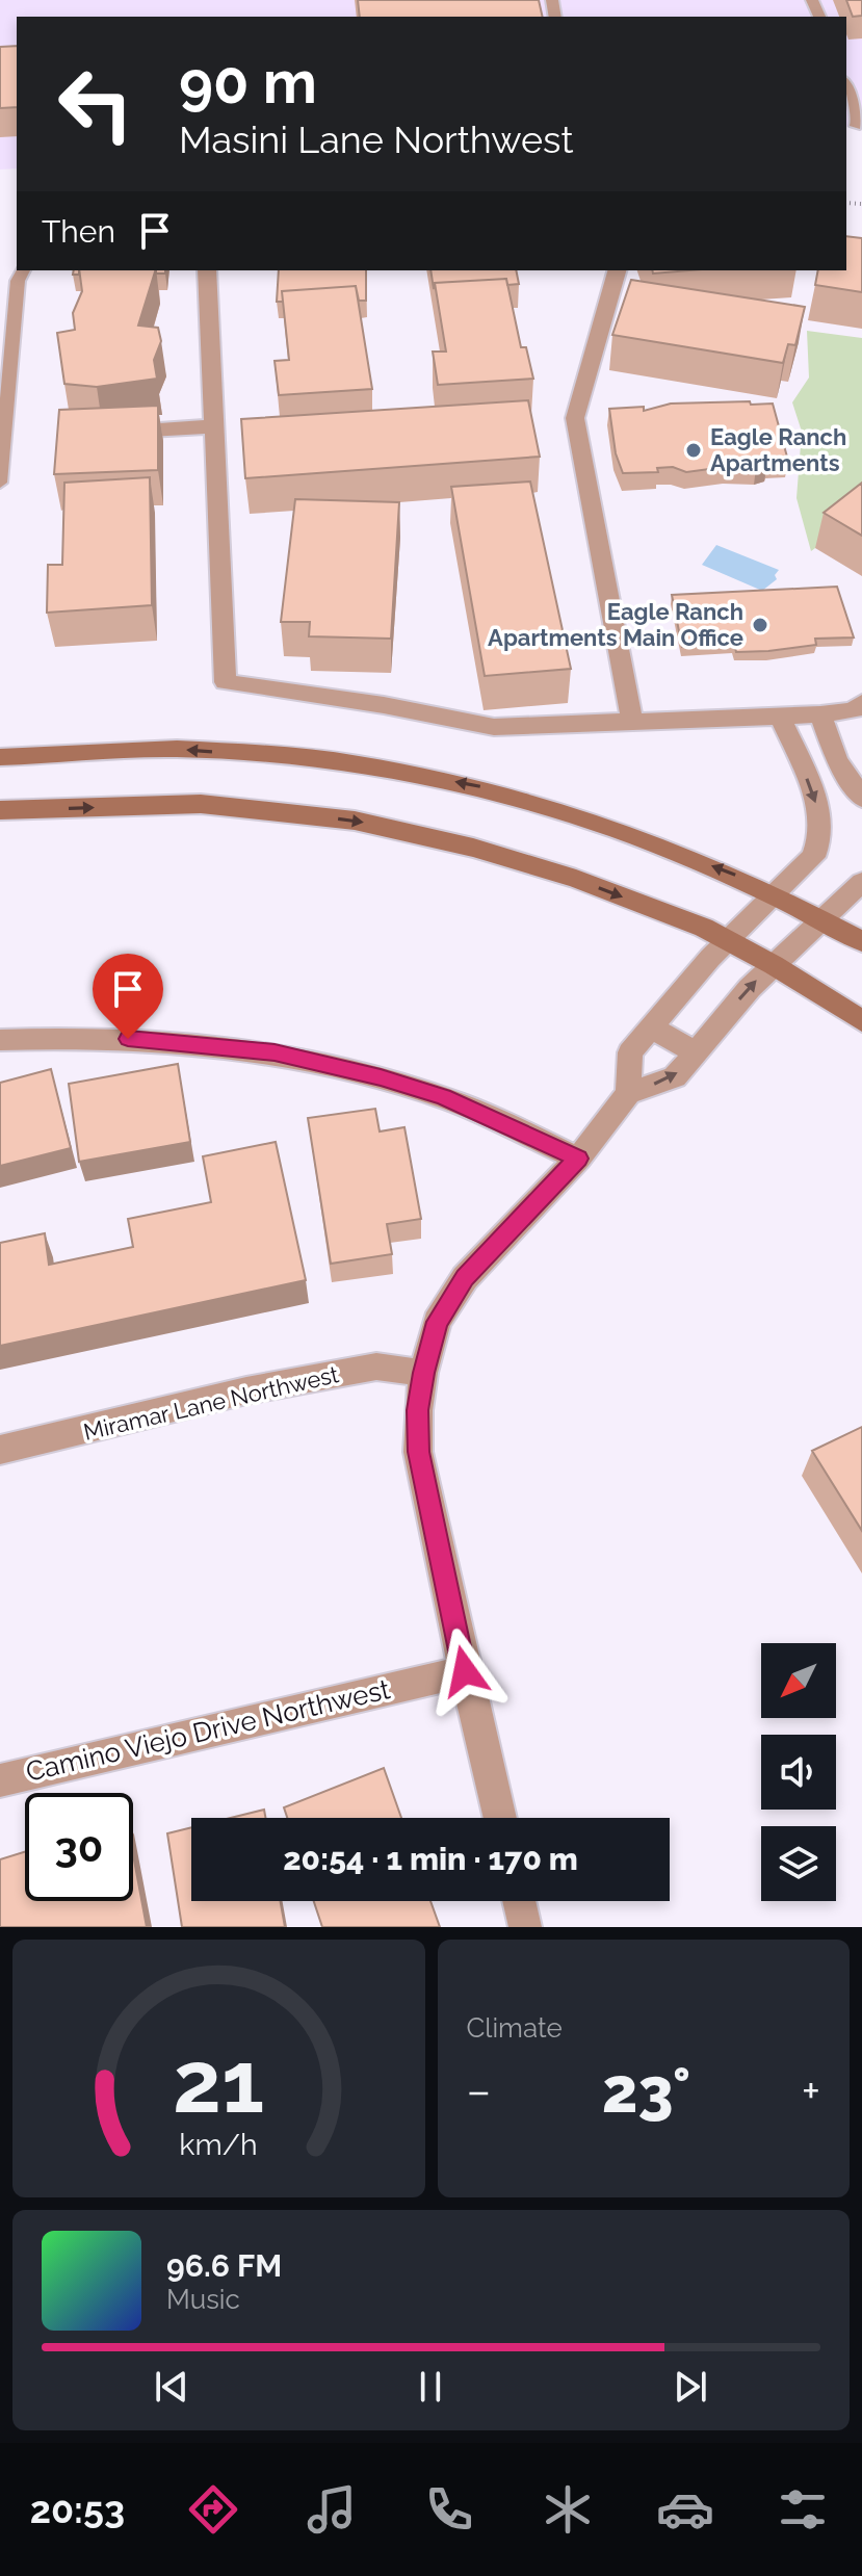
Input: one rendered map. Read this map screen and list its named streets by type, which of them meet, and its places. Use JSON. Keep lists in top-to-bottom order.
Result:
{
  "streets": {
    "street": ["Miramar Lane Northwest", "Camino Viejo Drive Northwest"]
  },
  "places": ["Eagle Ranch Apartments", "Eagle Ranch Apartments Main Office"],
  "north": "bottom left",
  "page": {
    "turn": ["90 m", "Masini Lane Northwest"],
    "then": "Then",
    "limit": "30",
    "trip": "20:54 · 1 min · 170 m",
    "tile": "Climate",
    "heat": ["−", "23°", "+"],
    "song": ["96.6 FM", "Music"],
    "tabs": "20:53",
    "gauge": ["21", "km/h"]
  }
}
